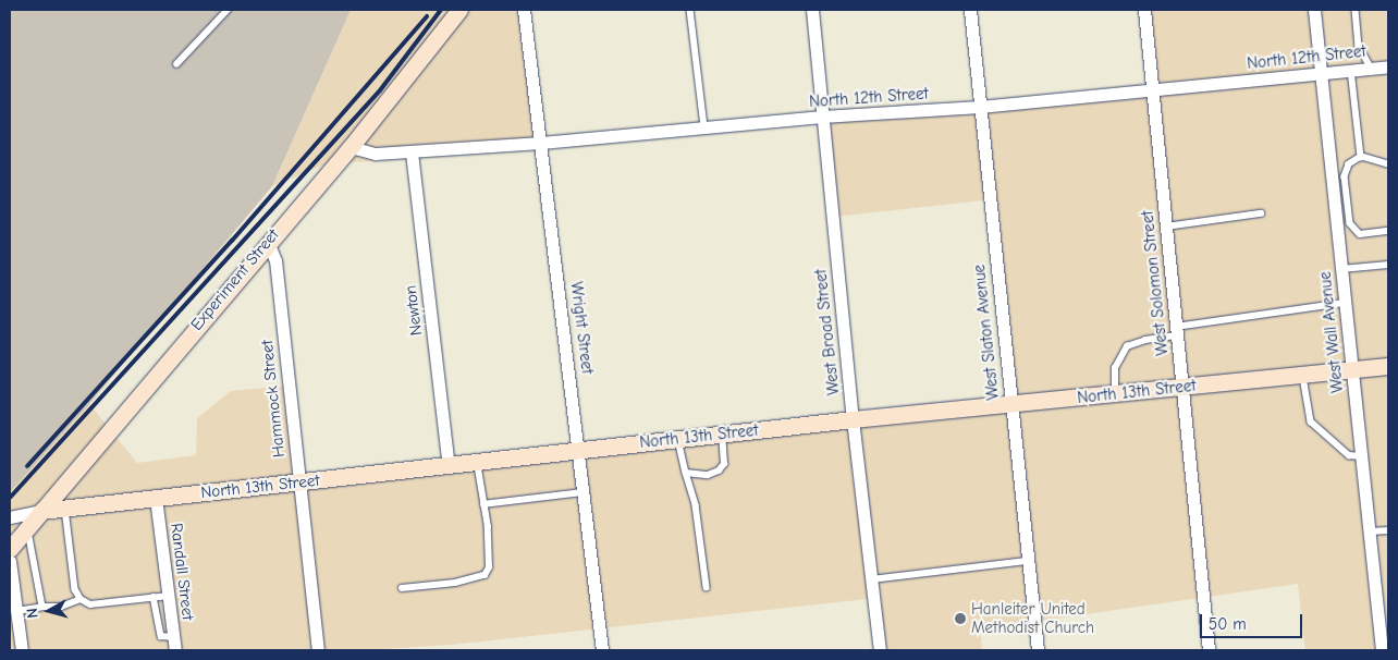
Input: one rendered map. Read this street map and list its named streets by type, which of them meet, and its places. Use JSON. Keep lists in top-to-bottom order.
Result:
{
  "streets": {
    "street": [
      "North 12th Street",
      "Experiment Street",
      "West Solomon Street",
      "Newton",
      "Wright Street",
      "West Broad Street",
      "West Slaton Avenue",
      "West Wall Avenue",
      "North 13th Street",
      "Hammock Street",
      "Randall Street"
    ]
  },
  "crossings": [
    ["North 12th Street", "Experiment Street"],
    ["North 12th Street", "West Solomon Street"],
    ["North 12th Street", "Newton"],
    ["North 12th Street", "Wright Street"],
    ["North 12th Street", "West Broad Street"],
    ["North 12th Street", "West Slaton Avenue"],
    ["North 12th Street", "West Wall Avenue"],
    ["Experiment Street", "North 13th Street"],
    ["Experiment Street", "Hammock Street"],
    ["West Solomon Street", "North 13th Street"],
    ["Newton", "North 13th Street"],
    ["Wright Street", "North 13th Street"],
    ["West Broad Street", "North 13th Street"],
    ["West Slaton Avenue", "North 13th Street"],
    ["West Wall Avenue", "North 13th Street"],
    ["North 13th Street", "Hammock Street"],
    ["North 13th Street", "Randall Street"]
  ],
  "places": ["Hanleiter United Methodist Church"],
  "scale_bar": "50 m",
  "north": "left"
}
